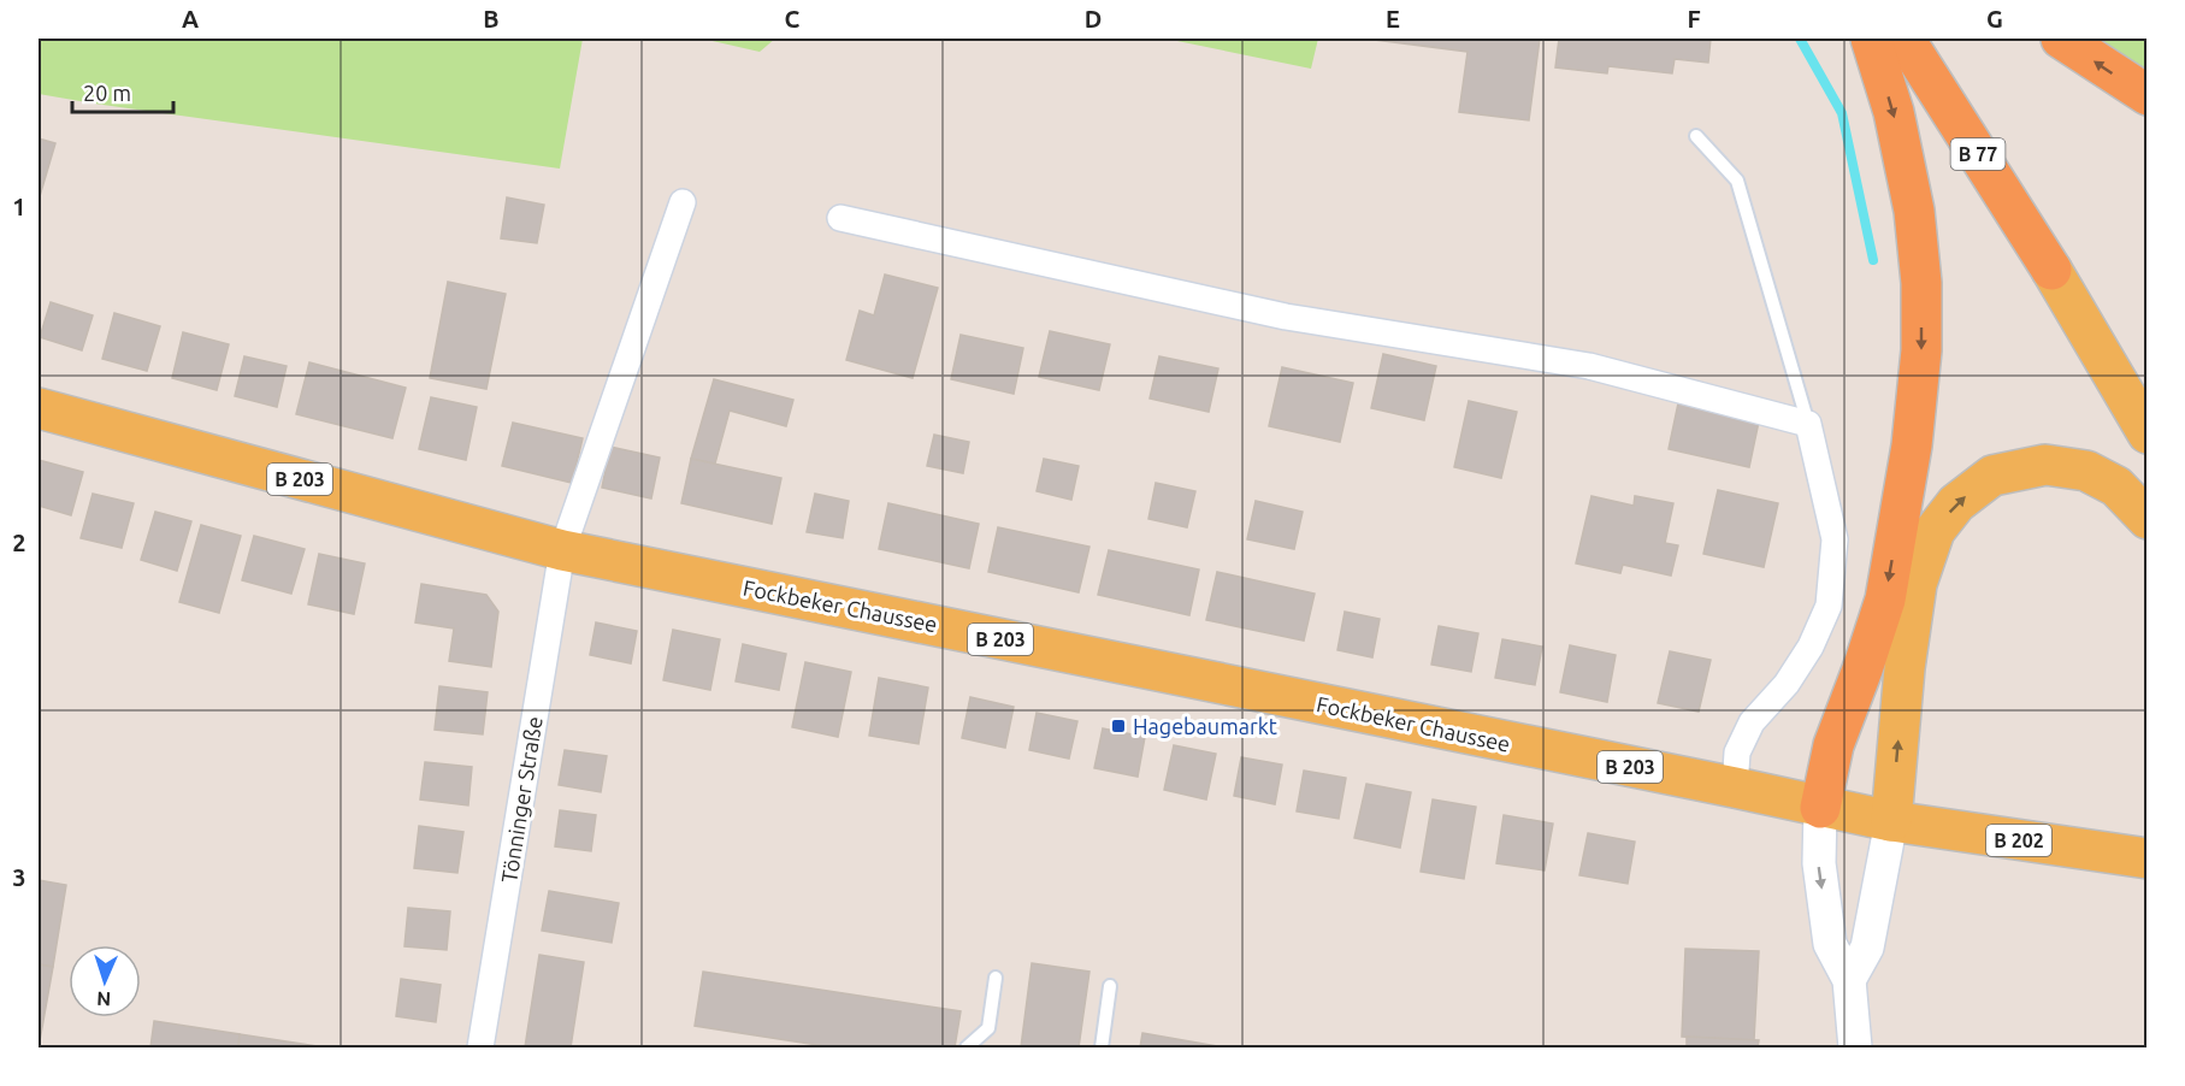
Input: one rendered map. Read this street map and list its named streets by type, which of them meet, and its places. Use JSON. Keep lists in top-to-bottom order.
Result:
{
  "streets": {
    "highway": ["B 77"],
    "main road": ["B 203", "Fockbeker Chaussee", "B 202"],
    "street": ["Tönninger Straße"]
  },
  "crossings": [
    ["Fockbeker Chaussee", "Tönninger Straße"]
  ],
  "places": {
    "transit": ["Hagebaumarkt"]
  },
  "scale_bar": "20 m",
  "north": "bottom",
  "grid": {
    "columns": [
      "A",
      "B",
      "C",
      "D",
      "E",
      "F",
      "G"
    ],
    "rows": ["1", "2", "3"]
  }
}
